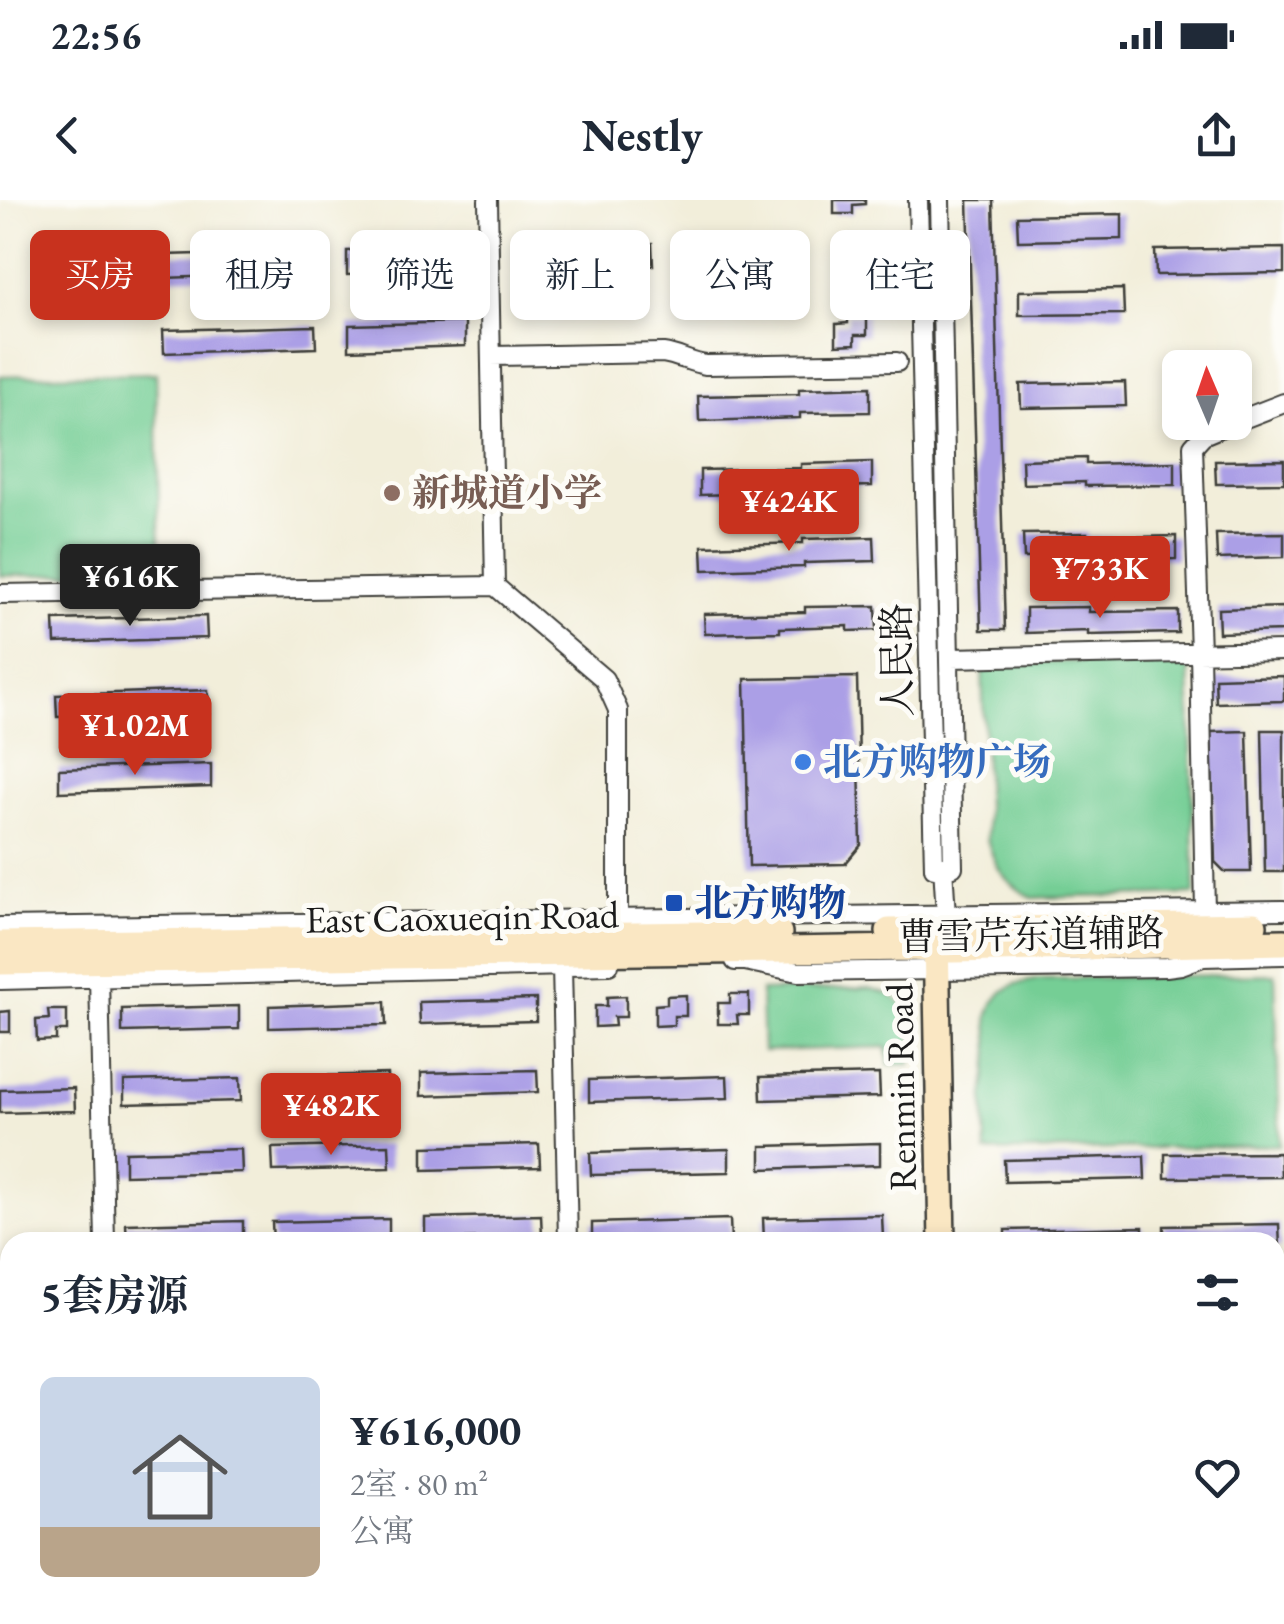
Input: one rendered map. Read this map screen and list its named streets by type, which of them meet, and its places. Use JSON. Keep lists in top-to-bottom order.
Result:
{
  "streets": {
    "main road": ["East Caoxueqin Road", "Renmin Road"],
    "street": ["人民路", "曹雪芹东道辅路"]
  },
  "crossings": [
    ["人民路", "East Caoxueqin Road"],
    ["人民路", "曹雪芹东道辅路"],
    ["人民路", "Renmin Road"],
    ["East Caoxueqin Road", "曹雪芹东道辅路"],
    ["East Caoxueqin Road", "Renmin Road"],
    ["曹雪芹东道辅路", "Renmin Road"]
  ],
  "places": {
    "other": ["新城道小学", "北方购物广场"],
    "transit": ["北方购物"]
  },
  "north": "top",
  "page": {
    "status": "22:56",
    "header": "Nestly",
    "chip": [
      "买房",
      "租房",
      "筛选",
      "新上",
      "公寓",
      "住宅"
    ],
    "price": [
      "¥424K",
      "¥733K",
      "¥616K",
      "¥1.02M",
      "¥482K"
    ],
    "heading": "5套房源",
    "list": [
      {
        "name": "¥616,000",
        "note": "2室 · 80 m² · 公寓"
      }
    ]
  }
}
